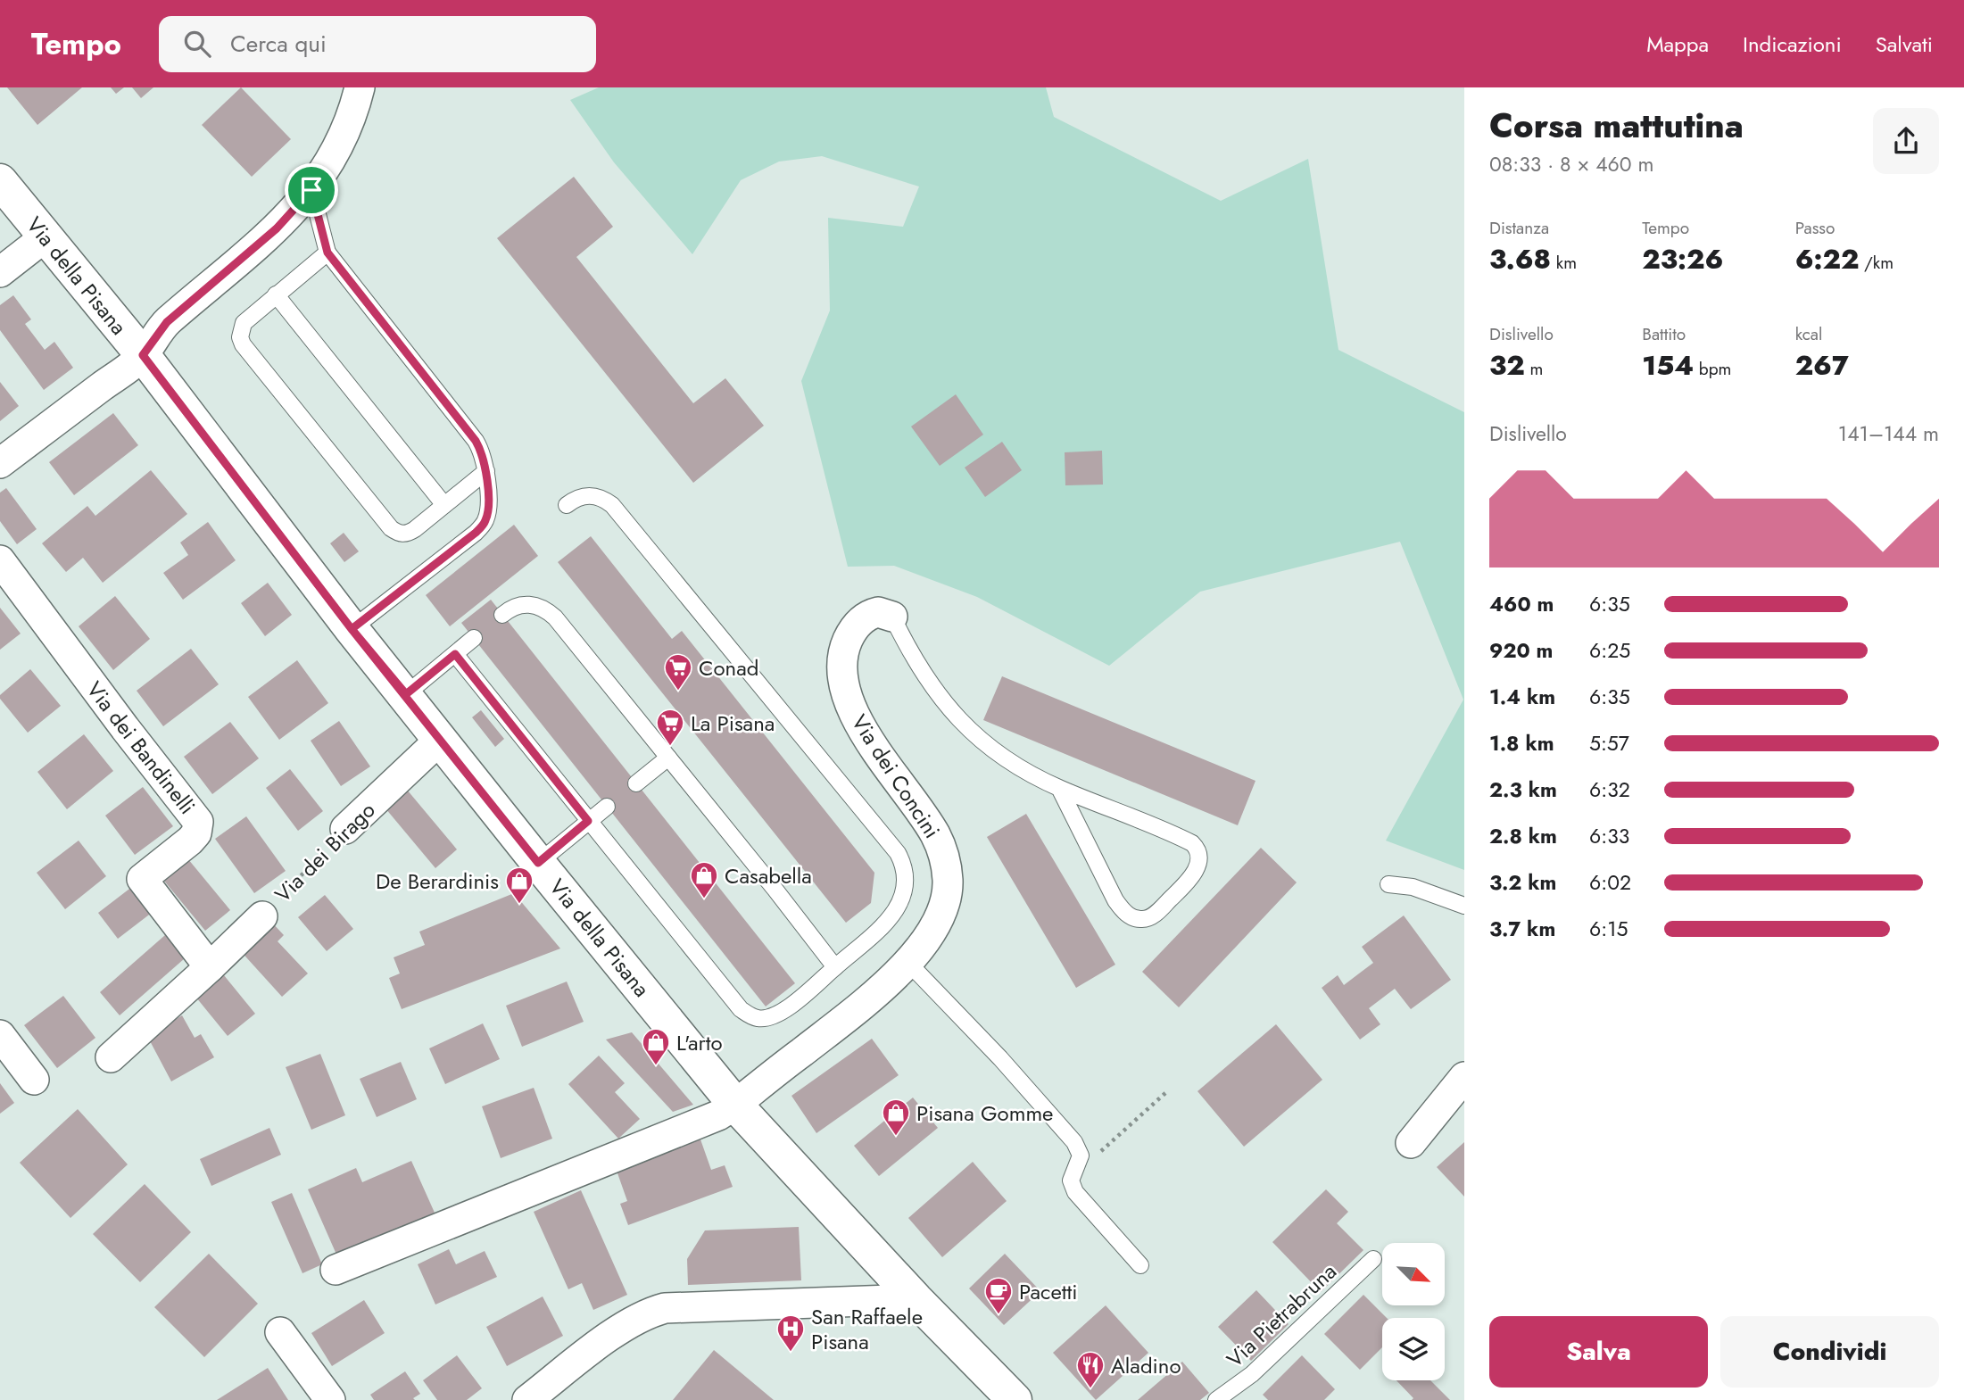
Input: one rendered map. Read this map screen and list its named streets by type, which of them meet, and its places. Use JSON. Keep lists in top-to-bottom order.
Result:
{
  "streets": {
    "main road": ["Via della Pisana"],
    "street": ["Via dei Bandinelli", "Via dei Concini", "Via dei Birago"],
    "lane": ["Via Pietrabruna"]
  },
  "crossings": [
    ["Via della Pisana", "Via dei Concini"],
    ["Via della Pisana", "Via dei Birago"],
    ["Via dei Bandinelli", "Via dei Birago"]
  ],
  "places": {
    "supermarket": ["Conad", "La Pisana"],
    "shop": [
      "Casabella",
      "De Berardinis",
      "L'arto",
      "Pisana Gomme"
    ],
    "cafe": ["Pacetti"],
    "hospital": ["San Raffaele Pisana"],
    "restaurant": ["Aladino"]
  },
  "north": "bottom right",
  "page": {
    "header": "Tempo",
    "search": "Cerca qui",
    "nav": ["Mappa", "Indicazioni", "Salvati"],
    "heading": ["Corsa mattutina", "08:33 · 8 × 460 m"],
    "stats": [
      ["Distanza", "3.68 km"],
      ["Tempo", "23:26"],
      ["Passo", "6:22 /km"],
      ["Dislivello", "32 m"],
      ["Battito", "154 bpm"],
      ["kcal", "267"]
    ],
    "chart": ["Dislivello", "141–144 m"],
    "list": [
      {
        "name": "460 m",
        "note": "6:35"
      },
      {
        "name": "920 m",
        "note": "6:25"
      },
      {
        "name": "1.4 km",
        "note": "6:35"
      },
      {
        "name": "1.8 km",
        "note": "5:57"
      },
      {
        "name": "2.3 km",
        "note": "6:32"
      },
      {
        "name": "2.8 km",
        "note": "6:33"
      },
      {
        "name": "3.2 km",
        "note": "6:02"
      },
      {
        "name": "3.7 km",
        "note": "6:15"
      }
    ],
    "buttons": ["Salva", "Condividi"]
  }
}
